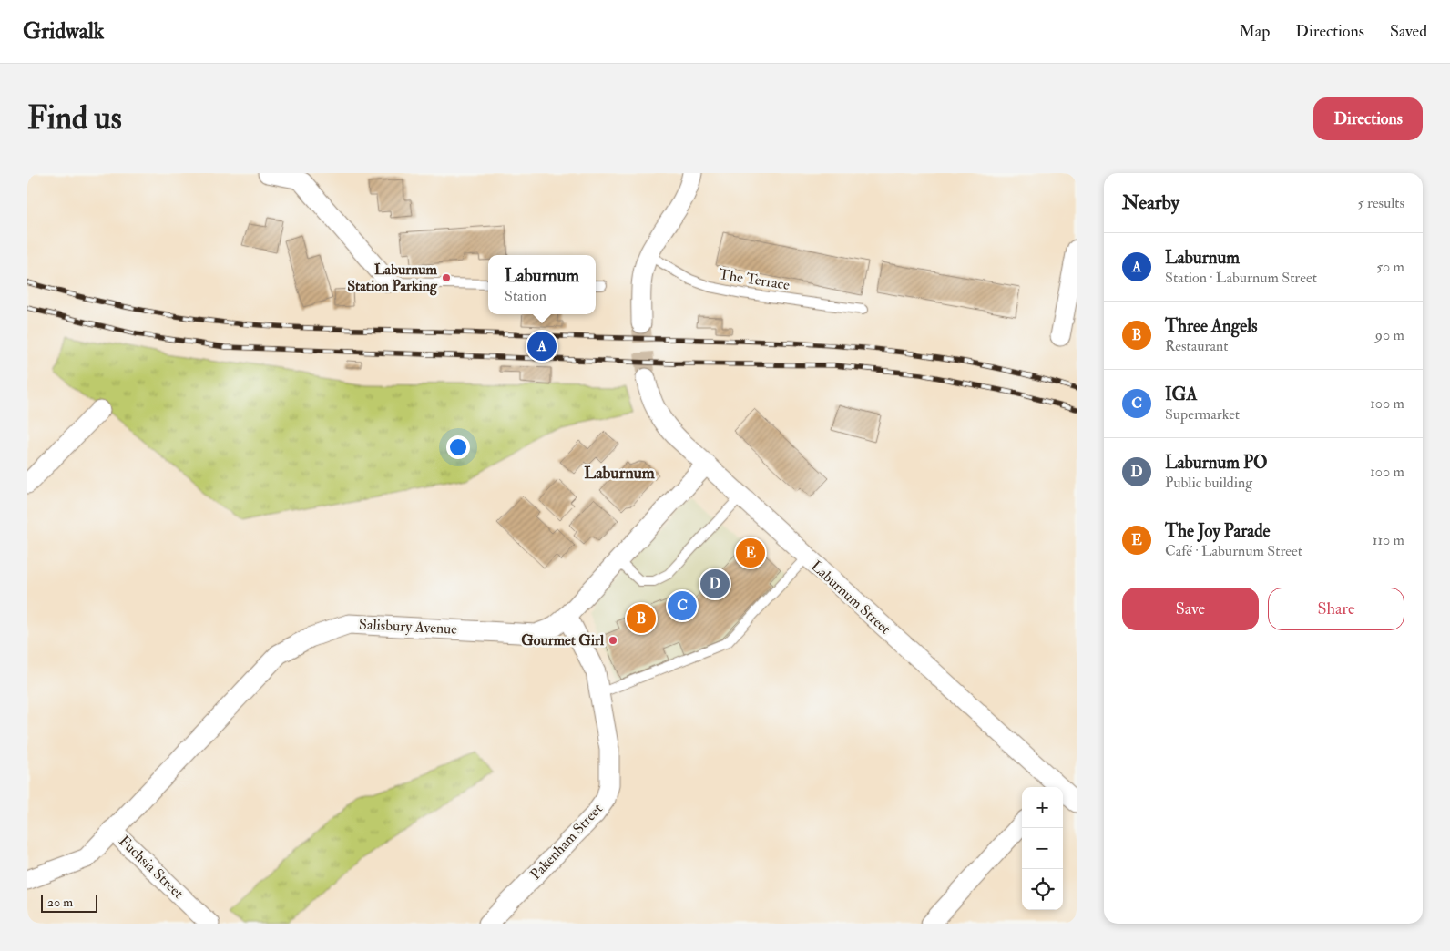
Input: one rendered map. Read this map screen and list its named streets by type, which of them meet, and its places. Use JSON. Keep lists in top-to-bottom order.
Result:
{
  "streets": {
    "street": [
      "Laburnum Street",
      "Salisbury Avenue",
      "Pakenham Street",
      "Fuchsia Street"
    ],
    "lane": ["The Terrace"]
  },
  "crossings": [
    ["Laburnum Street", "Salisbury Avenue"],
    ["Salisbury Avenue", "Pakenham Street"],
    ["Salisbury Avenue", "Fuchsia Street"]
  ],
  "districts": ["Laburnum"],
  "places": ["Laburnum Station Parking", "Gourmet Girl"],
  "scale_bar": "20 m",
  "page": {
    "header": "Gridwalk",
    "nav": ["Map", "Directions", "Saved"],
    "buttons": [
      "Directions",
      ["Save", "Share"]
    ],
    "title": "Find us",
    "heading": ["Nearby", "5 results"],
    "list": [
      {
        "mark": "A",
        "name": "Laburnum",
        "note": "Station · Laburnum Street",
        "value": "50 m"
      },
      {
        "mark": "B",
        "name": "Three Angels",
        "note": "Restaurant",
        "value": "90 m"
      },
      {
        "mark": "C",
        "name": "IGA",
        "note": "Supermarket",
        "value": "100 m"
      },
      {
        "mark": "D",
        "name": "Laburnum PO",
        "note": "Public building",
        "value": "100 m"
      },
      {
        "mark": "E",
        "name": "The Joy Parade",
        "note": "Café · Laburnum Street",
        "value": "110 m"
      }
    ],
    "popup": ["Laburnum", "Station"],
    "pins": [
      "A",
      "E",
      "D",
      "C",
      "B"
    ],
    "map_buttons": ["+", "−"],
    "scale": "20 m"
  }
}
